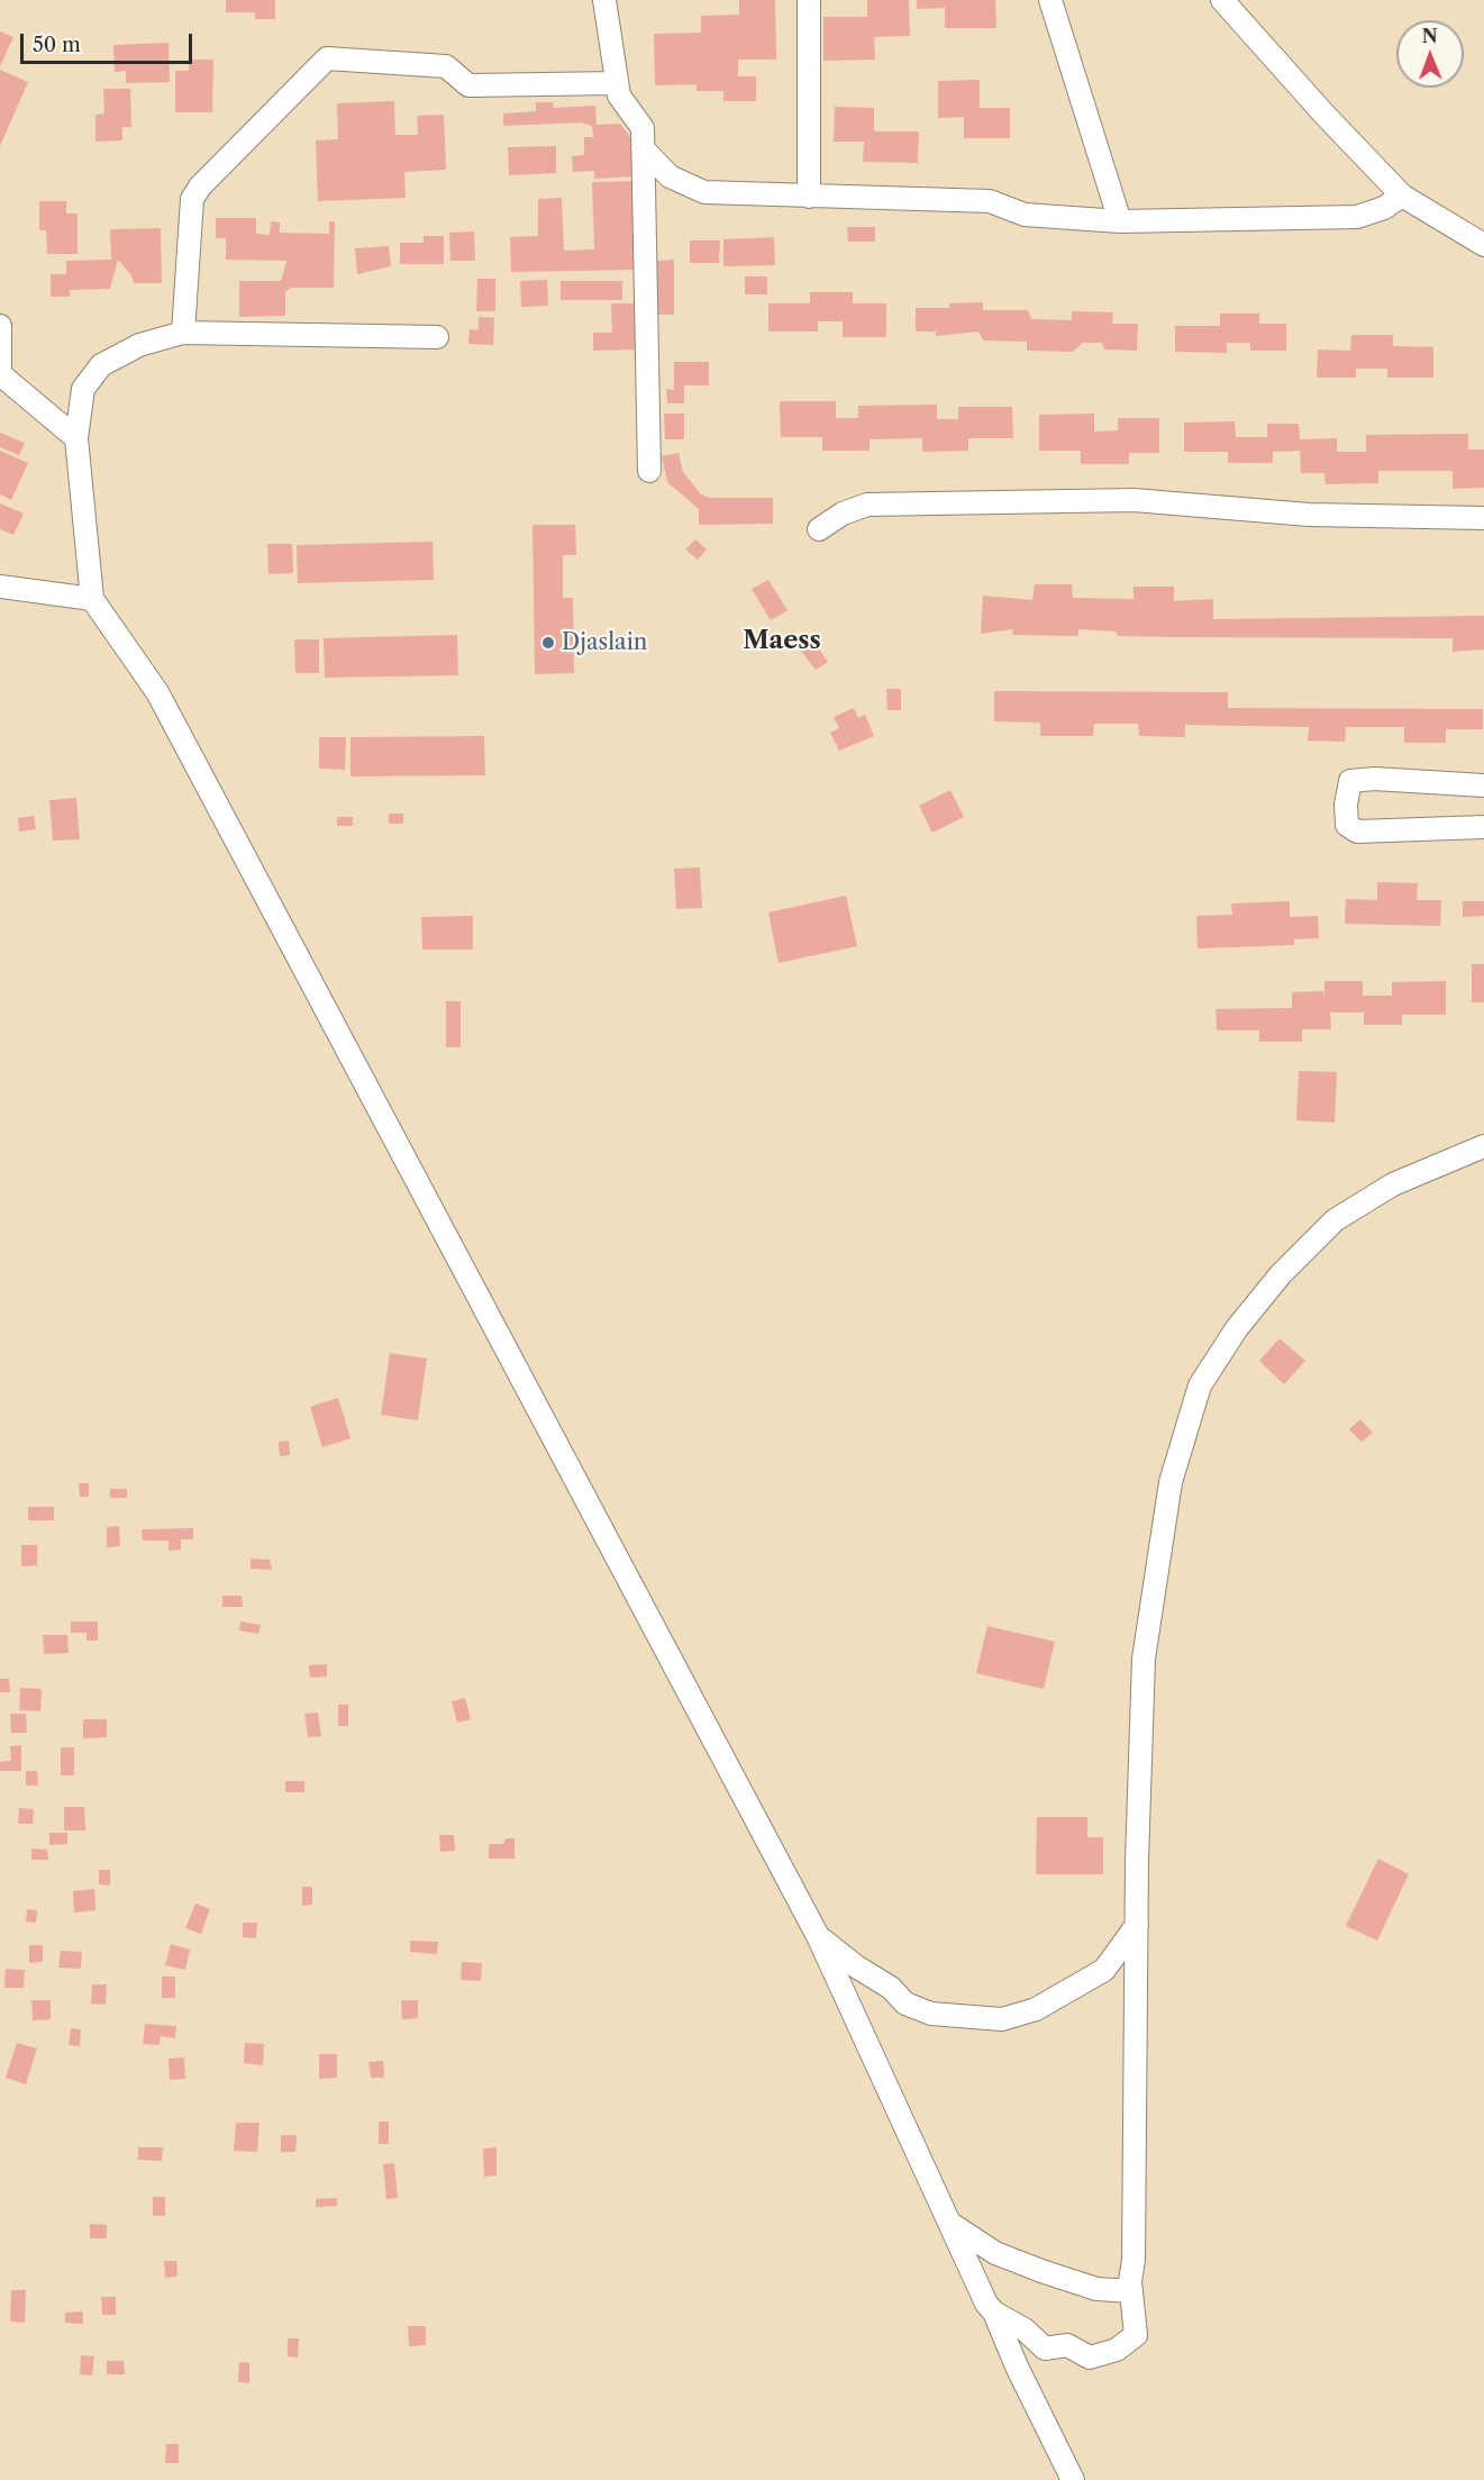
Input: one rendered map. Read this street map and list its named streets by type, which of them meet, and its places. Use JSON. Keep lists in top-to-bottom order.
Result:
{
  "districts": ["Maess"],
  "places": ["Djaslain"],
  "scale_bar": "50 m",
  "north": "top"
}
